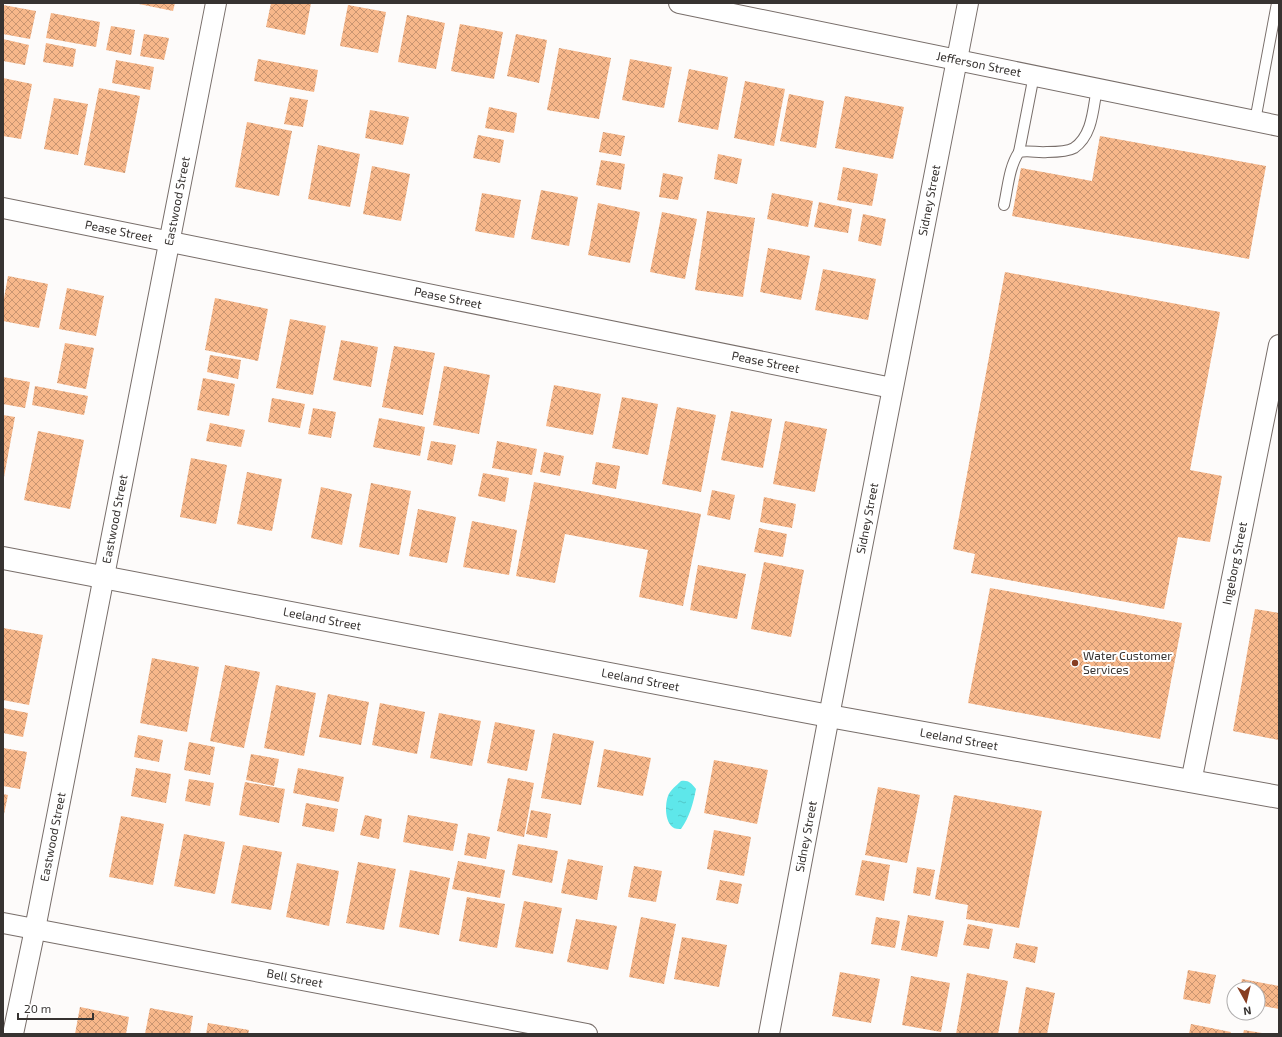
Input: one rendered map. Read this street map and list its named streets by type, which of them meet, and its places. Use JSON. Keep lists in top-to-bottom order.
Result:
{
  "streets": {
    "main road": ["Leeland Street"],
    "street": [
      "Jefferson Street",
      "Sidney Street",
      "Eastwood Street",
      "Pease Street",
      "Ingeborg Street",
      "Bell Street"
    ]
  },
  "crossings": [
    ["Jefferson Street", "Sidney Street"],
    ["Sidney Street", "Pease Street"],
    ["Sidney Street", "Leeland Street"],
    ["Eastwood Street", "Pease Street"],
    ["Eastwood Street", "Leeland Street"],
    ["Eastwood Street", "Bell Street"],
    ["Ingeborg Street", "Leeland Street"]
  ],
  "places": ["Water Customer Services"],
  "scale_bar": "20 m",
  "north": "bottom"
}
